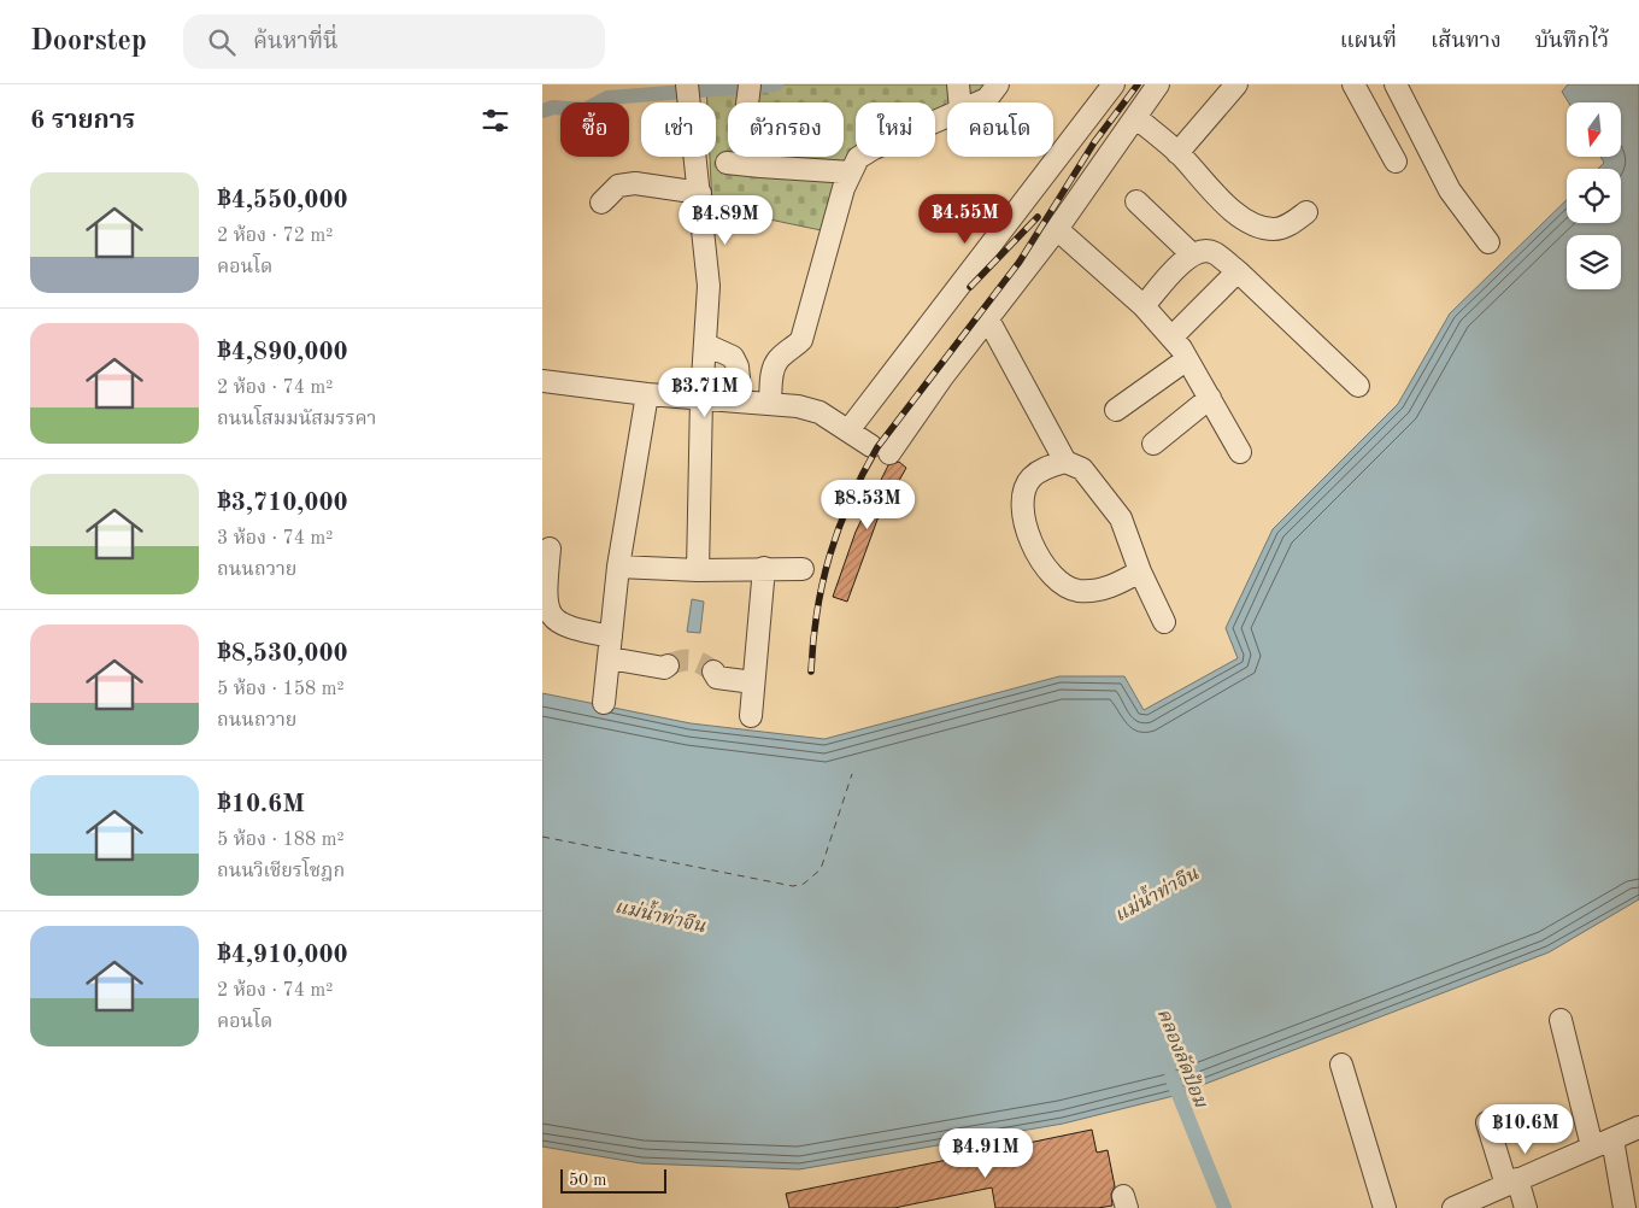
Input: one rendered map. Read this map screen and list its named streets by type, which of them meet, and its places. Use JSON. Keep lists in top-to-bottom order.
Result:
{
  "water": ["แม่น้ำท่าจีน", "คลองลัดป้อม"],
  "scale_bar": "50 m",
  "north": "bottom",
  "page": {
    "header": "Doorstep",
    "search": "ค้นหาที่นี่",
    "nav": ["แผนที่", "เส้นทาง", "บันทึกไว้"],
    "heading": "6 รายการ",
    "chip": [
      "ซื้อ",
      "เช่า",
      "ตัวกรอง",
      "ใหม่",
      "คอนโด"
    ],
    "list": [
      {
        "name": "฿4,550,000",
        "note": "2 ห้อง · 72 m² · คอนโด"
      },
      {
        "name": "฿4,890,000",
        "note": "2 ห้อง · 74 m² · ถนนโสมมนัสมรรคา"
      },
      {
        "name": "฿3,710,000",
        "note": "3 ห้อง · 74 m² · ถนนถวาย"
      },
      {
        "name": "฿8,530,000",
        "note": "5 ห้อง · 158 m² · ถนนถวาย"
      },
      {
        "name": "฿10.6M",
        "note": "5 ห้อง · 188 m² · ถนนวิเชียรโชฎก"
      },
      {
        "name": "฿4,910,000",
        "note": "2 ห้อง · 74 m² · คอนโด"
      }
    ],
    "price": [
      "฿4.55M",
      "฿4.89M",
      "฿3.71M",
      "฿8.53M",
      "฿10.6M",
      "฿4.91M"
    ],
    "scale": "50 m"
  }
}
